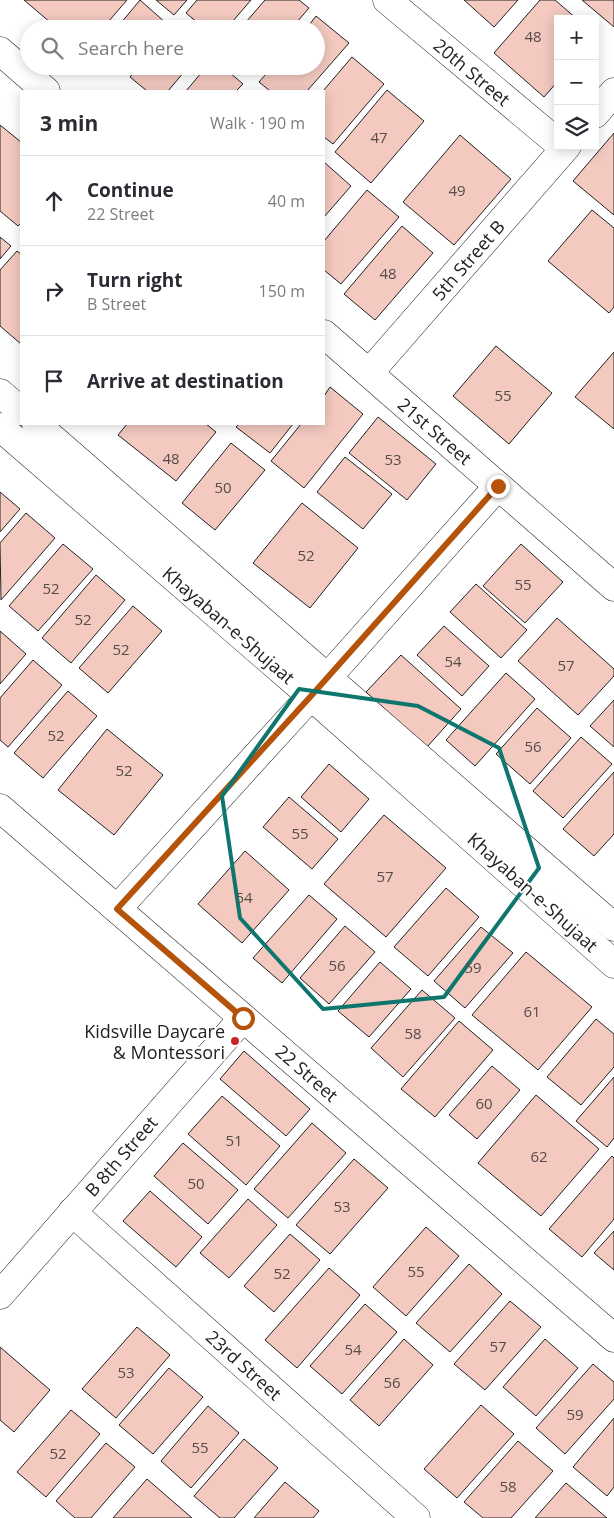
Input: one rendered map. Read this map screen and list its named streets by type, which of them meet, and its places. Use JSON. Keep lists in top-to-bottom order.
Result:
{
  "streets": {
    "street": [
      "20th Street",
      "5th Street B",
      "21st Street",
      "Khayaban-e-Shujaat",
      "22 Street",
      "B 8th Street",
      "23rd Street"
    ]
  },
  "crossings": [
    ["5th Street B", "21st Street"],
    ["22 Street", "B 8th Street"],
    ["B 8th Street", "23rd Street"]
  ],
  "places": ["Kidsville Daycare & Montessori"],
  "house_numbers": [
    "48",
    "47",
    "49",
    "48",
    "55",
    "48",
    "53",
    "50",
    "52",
    "55",
    "52",
    "52",
    "52",
    "54",
    "57",
    "52",
    "56",
    "52",
    "55",
    "57",
    "54",
    "56",
    "59",
    "61",
    "58",
    "60",
    "51",
    "62",
    "50",
    "53",
    "55",
    "52",
    "57",
    "54",
    "53",
    "56",
    "59",
    "55",
    "52",
    "58"
  ],
  "page": {
    "map_buttons": ["+", "−"],
    "search": "Search here",
    "heading": ["3 min", "Walk · 190 m"],
    "list": [
      ["Continue", "22 Street", "40 m"],
      ["Turn right", "B Street", "150 m"],
      "Arrive at destination"
    ]
  }
}
